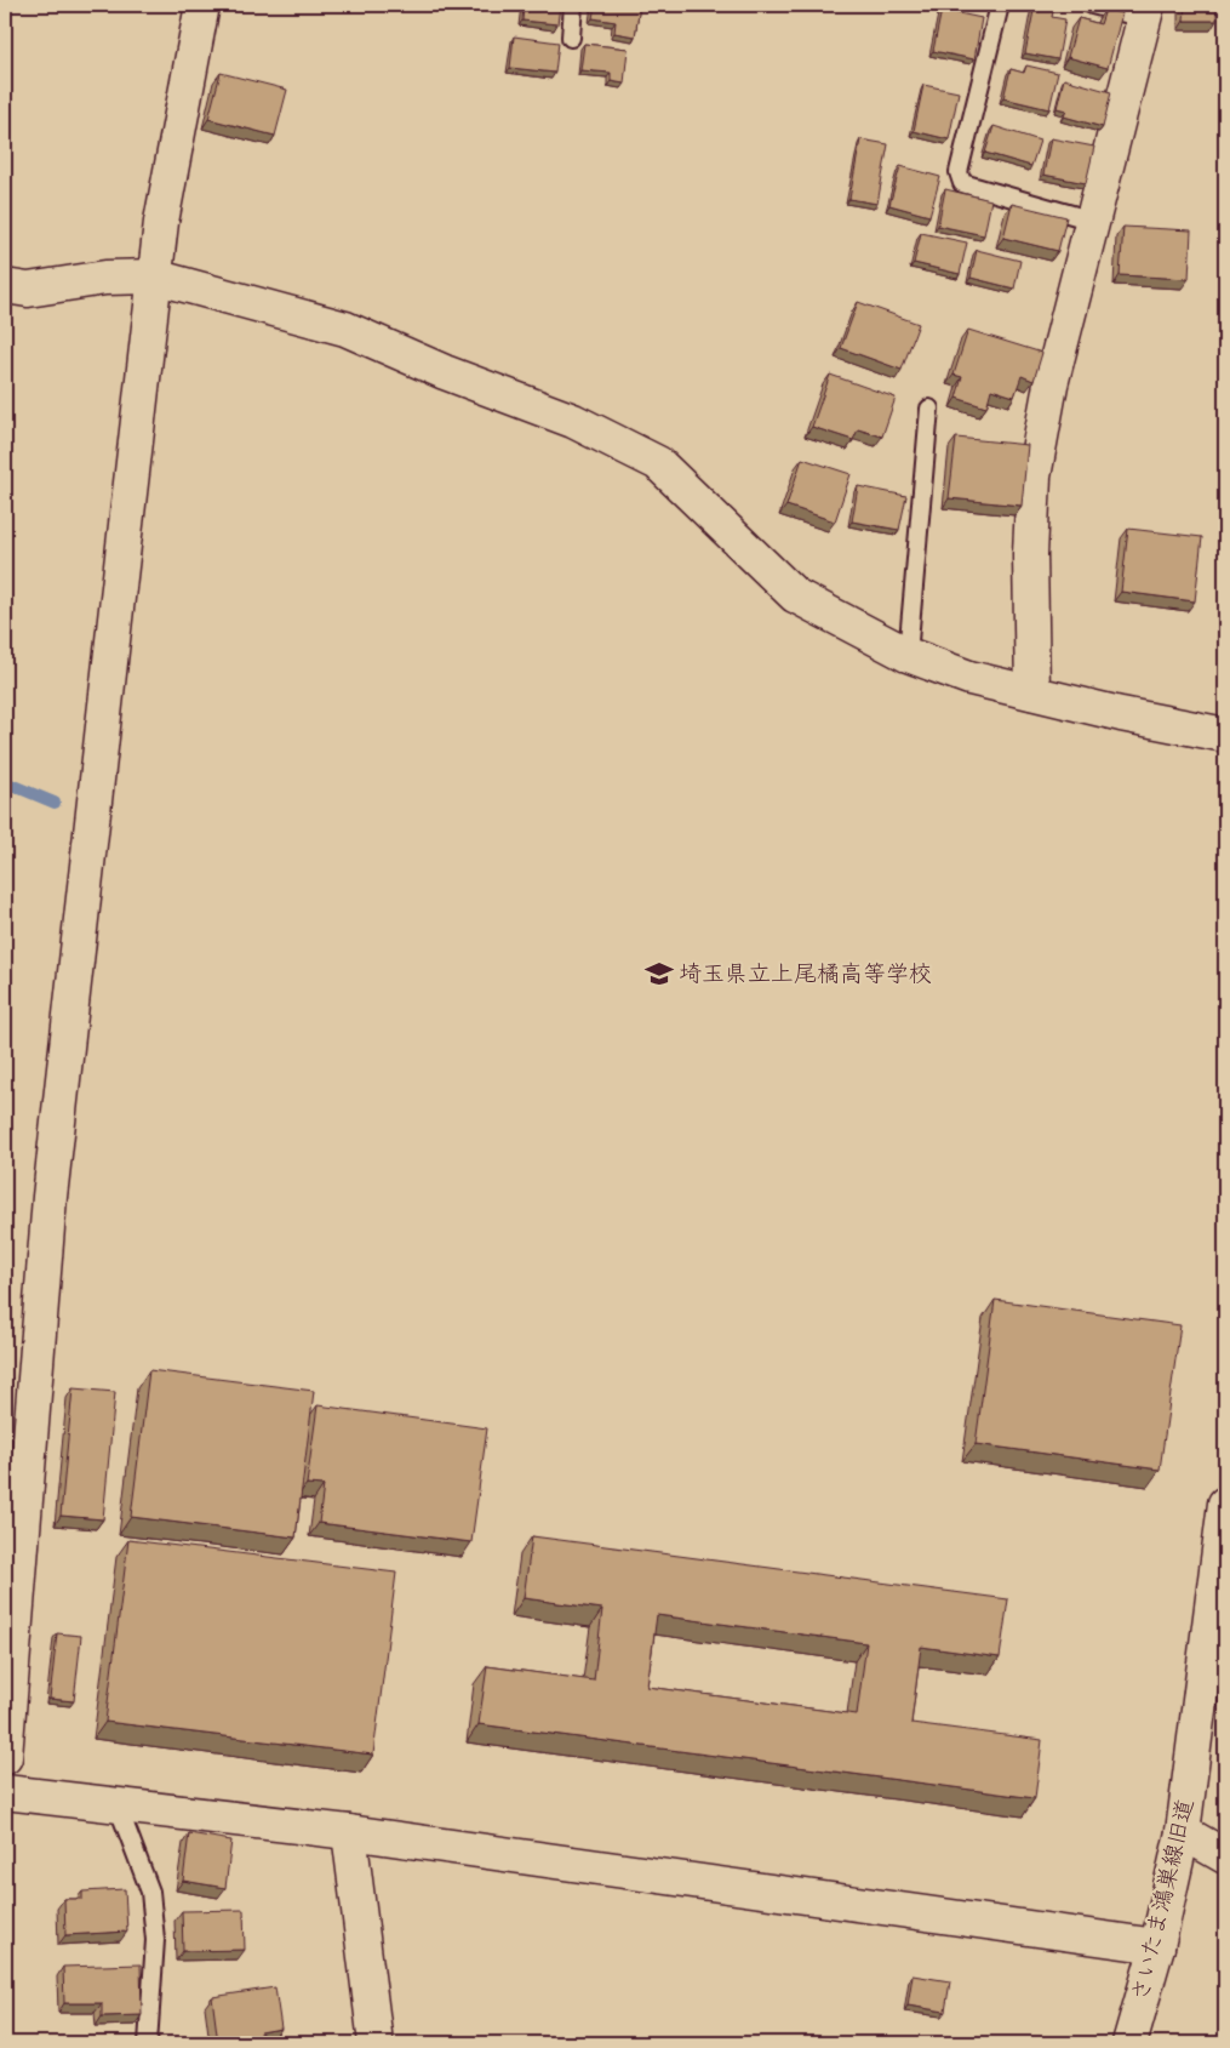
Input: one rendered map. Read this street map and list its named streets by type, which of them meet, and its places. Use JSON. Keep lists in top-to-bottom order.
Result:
{
  "streets": {
    "street": ["さいたま鴻巣線旧道"]
  },
  "places": {
    "school or university": ["埼玉県立上尾橘高等学校"]
  }
}
